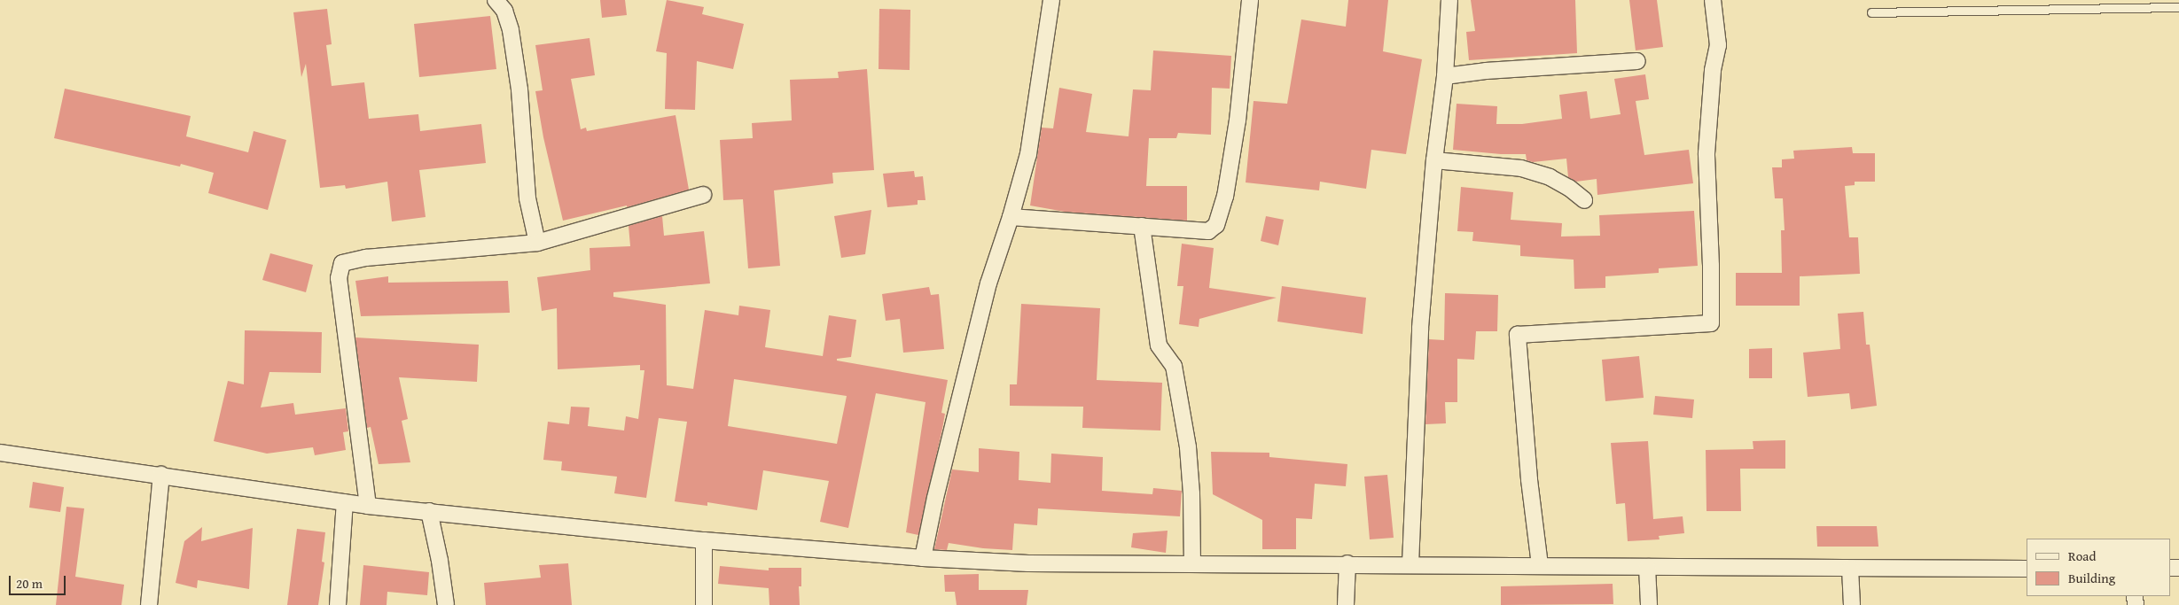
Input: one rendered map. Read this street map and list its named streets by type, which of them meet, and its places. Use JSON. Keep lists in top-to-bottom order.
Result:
{
  "legend": ["Road", "Building"],
  "scale_bar": "20 m"
}
